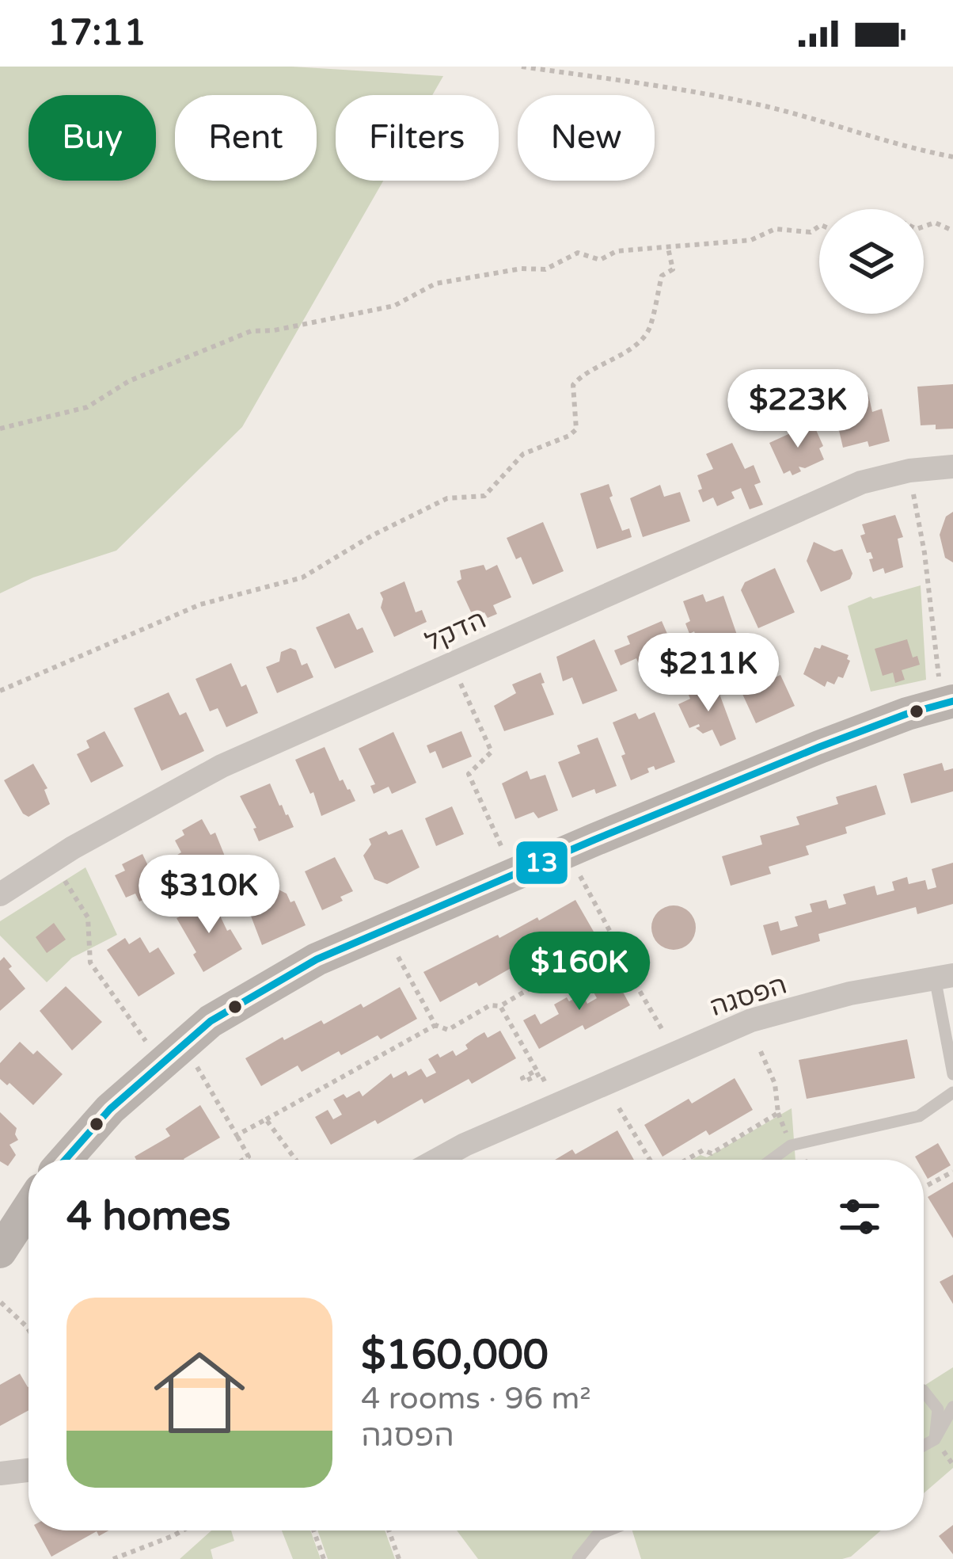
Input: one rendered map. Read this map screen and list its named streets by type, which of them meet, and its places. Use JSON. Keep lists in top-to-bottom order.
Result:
{
  "streets": {
    "street": ["הדקל", "הפסגה"]
  },
  "lines": ["transit line 13"],
  "page": {
    "status": "17:11",
    "chip": [
      "Buy",
      "Rent",
      "Filters",
      "New"
    ],
    "price": [
      "$223K",
      "$211K",
      "$310K",
      "$160K"
    ],
    "heading": "4 homes",
    "list": [
      {
        "name": "$160,000",
        "note": "4 rooms · 96 m² · הפסגה"
      }
    ]
  }
}
